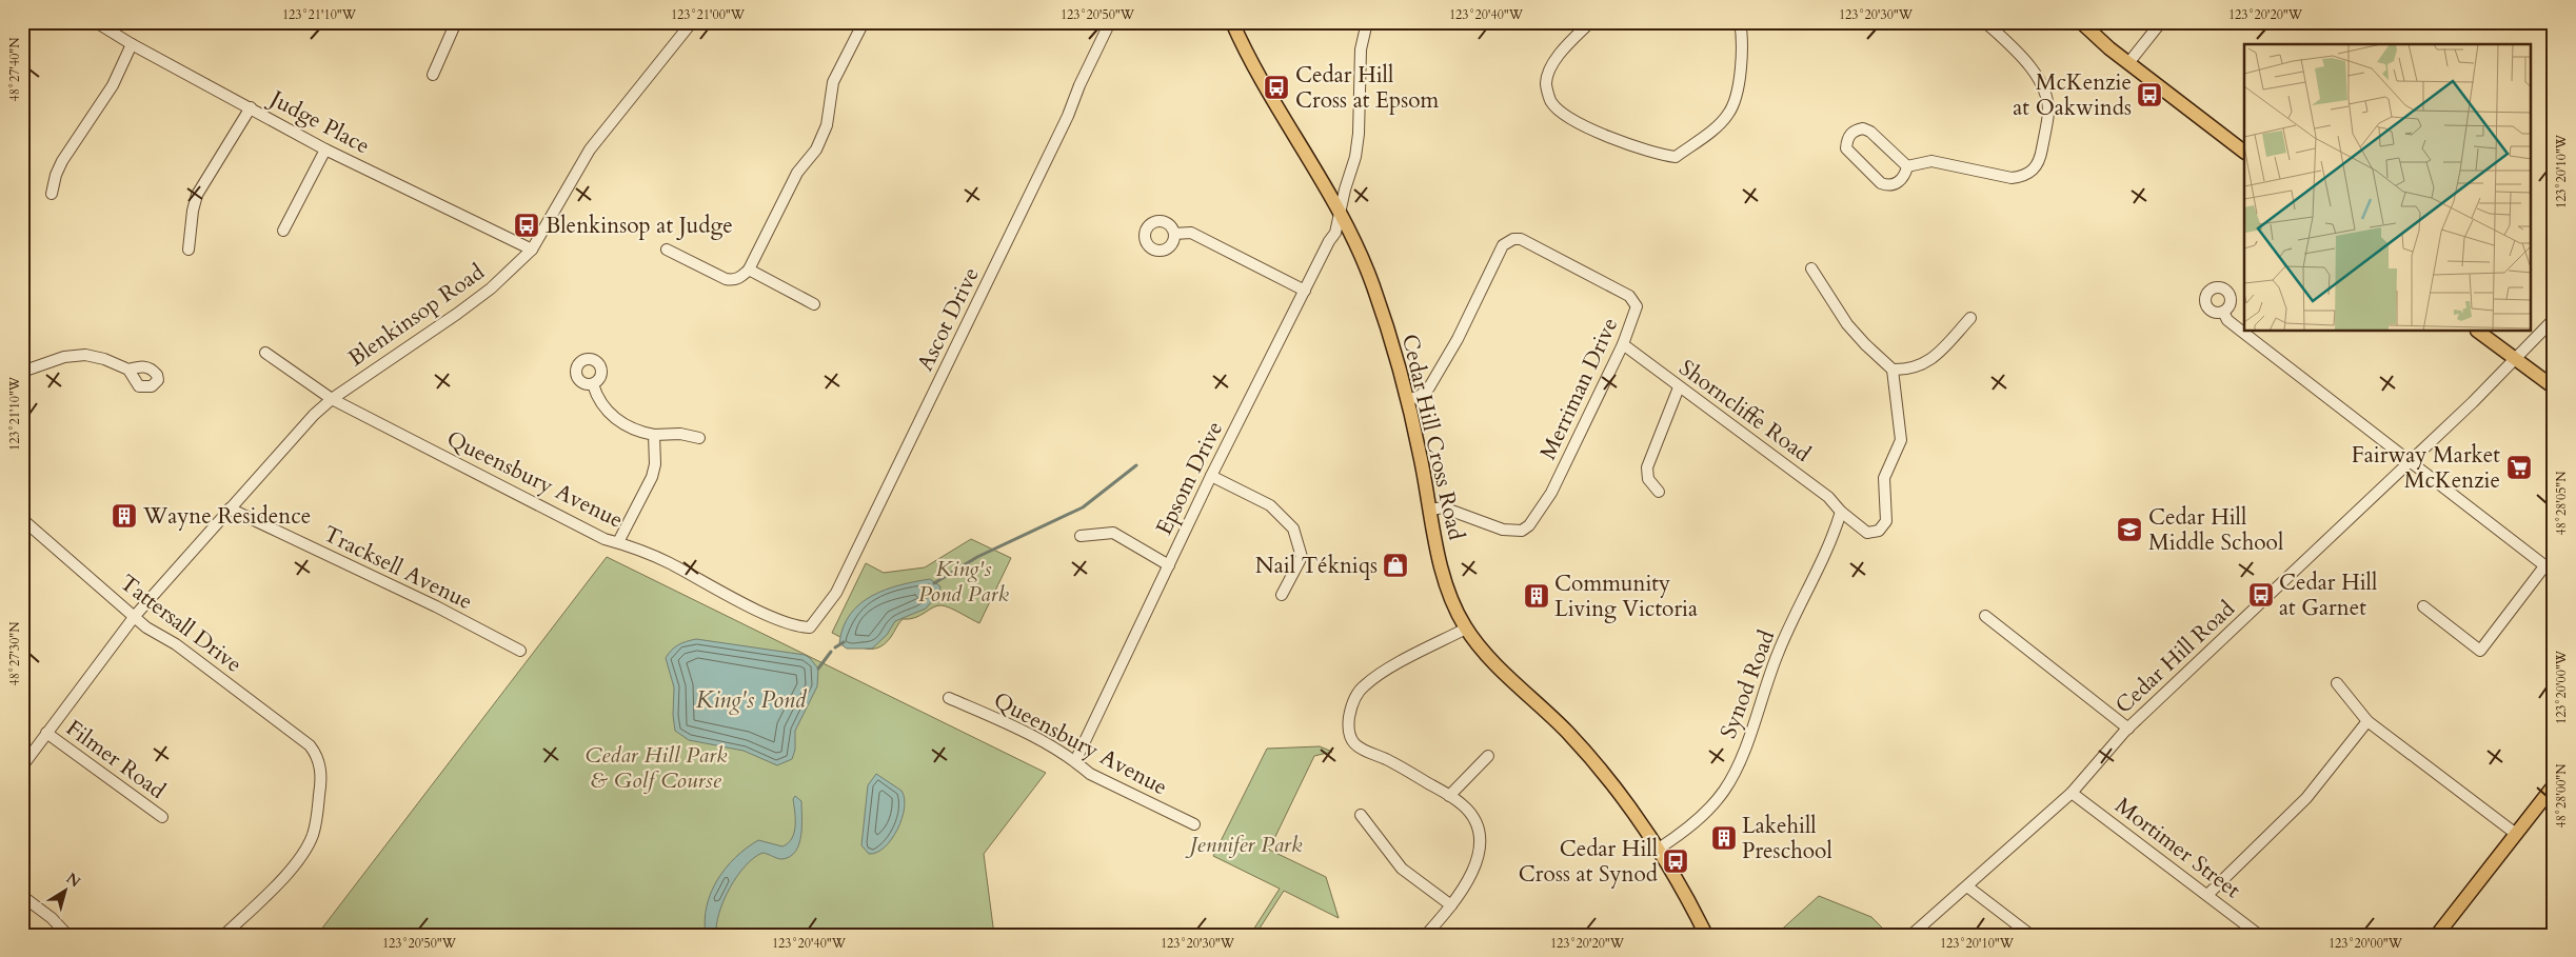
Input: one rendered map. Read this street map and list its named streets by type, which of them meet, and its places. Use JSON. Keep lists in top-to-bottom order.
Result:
{
  "streets": {
    "main road": ["Cedar Hill Cross Road"],
    "street": [
      "Judge Place",
      "Blenkinsop Road",
      "Ascot Drive",
      "Merriman Drive",
      "Shorncliffe Road",
      "Epsom Drive",
      "Queensbury Avenue",
      "Tracksell Avenue",
      "Tattersall Drive",
      "Cedar Hill Road",
      "Synod Road",
      "Filmer Road",
      "Mortimer Street"
    ]
  },
  "crossings": [
    ["Judge Place", "Blenkinsop Road"],
    ["Blenkinsop Road", "Queensbury Avenue"],
    ["Blenkinsop Road", "Tracksell Avenue"],
    ["Blenkinsop Road", "Tattersall Drive"],
    ["Blenkinsop Road", "Filmer Road"],
    ["Ascot Drive", "Queensbury Avenue"],
    ["Merriman Drive", "Shorncliffe Road"],
    ["Merriman Drive", "Cedar Hill Cross Road"],
    ["Shorncliffe Road", "Synod Road"],
    ["Cedar Hill Cross Road", "Epsom Drive"],
    ["Cedar Hill Cross Road", "Synod Road"],
    ["Epsom Drive", "Queensbury Avenue"],
    ["Cedar Hill Road", "Mortimer Street"]
  ],
  "water": ["King's Pond"],
  "parks": ["King's Pond Park", "Cedar Hill Park & Golf Course", "Jennifer Park"],
  "places": {
    "bus stop": [
      "Cedar Hill Cross at Epsom",
      "McKenzie at Oakwinds",
      "Blenkinsop at Judge",
      "Cedar Hill at Garnet",
      "Cedar Hill Cross at Synod"
    ],
    "supermarket": ["Fairway Market McKenzie"],
    "building": ["Wayne Residence", "Community Living Victoria", "Lakehill Preschool"],
    "school or university": ["Cedar Hill Middle School"],
    "shop": ["Nail Tékniqs"]
  },
  "north": "top right",
  "coordinates": [
    "123°21'10\"W",
    "123°21'00\"W",
    "123°20'50\"W",
    "123°20'40\"W",
    "123°20'30\"W",
    "123°20'20\"W",
    "48°27'40\"N",
    "123°20'10\"W",
    "48°28'05\"N",
    "48°27'30\"N",
    "123°20'00\"W",
    "48°28'00\"N"
  ]
}
